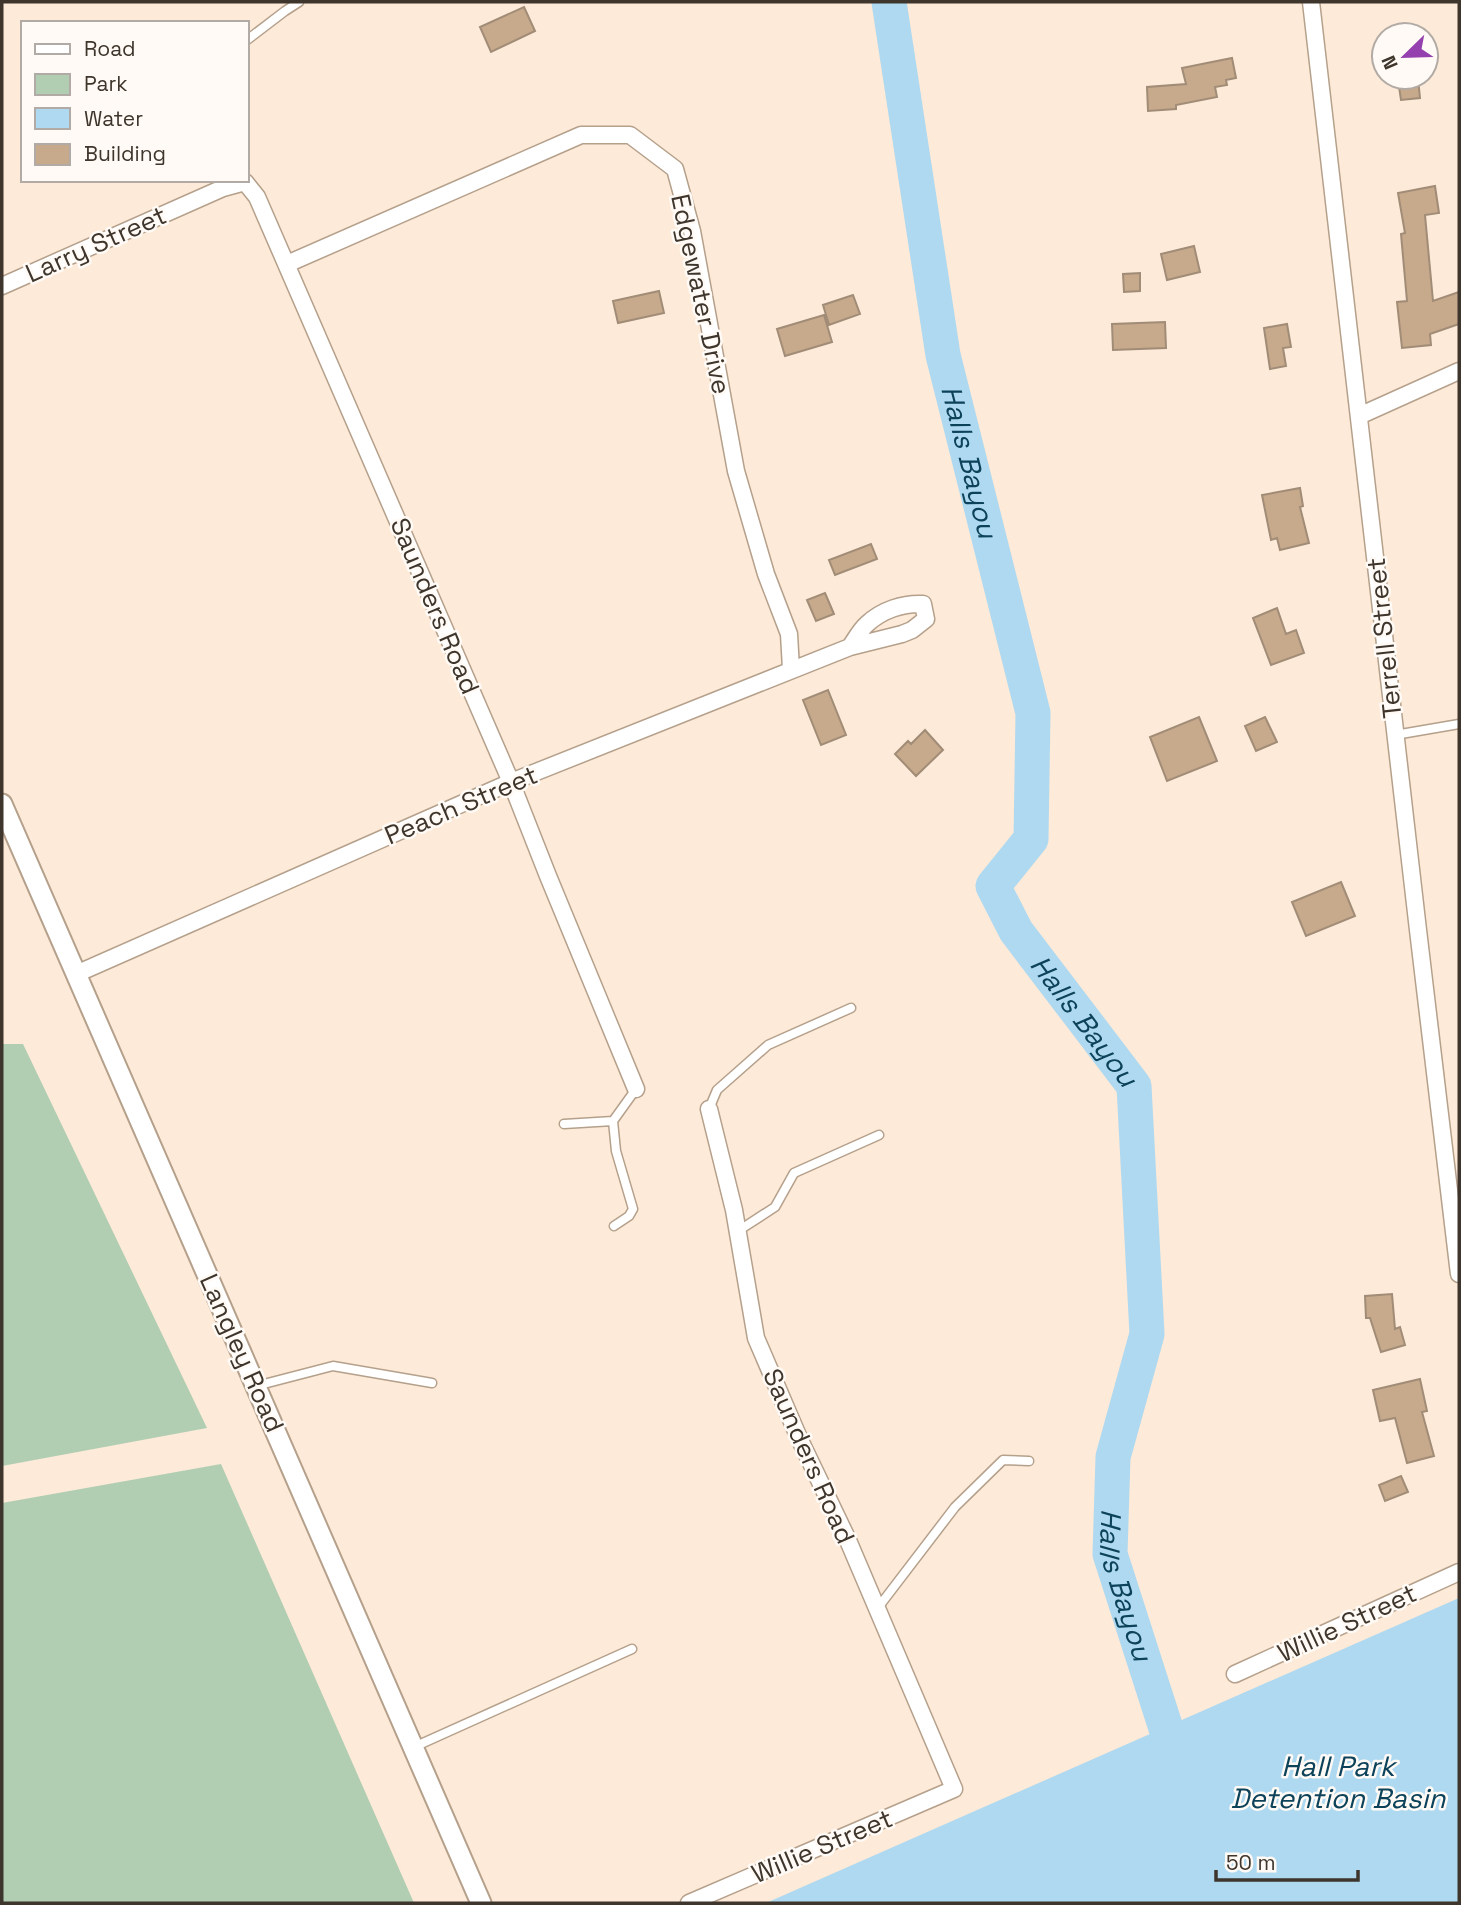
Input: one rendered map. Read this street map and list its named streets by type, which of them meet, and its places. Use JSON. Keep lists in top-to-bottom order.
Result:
{
  "streets": {
    "street": [
      "Larry Street",
      "Edgewater Drive",
      "Saunders Road",
      "Terrell Street",
      "Peach Street",
      "Langley Road",
      "Willie Street"
    ]
  },
  "crossings": [
    ["Larry Street", "Saunders Road"],
    ["Edgewater Drive", "Saunders Road"],
    ["Edgewater Drive", "Peach Street"],
    ["Saunders Road", "Peach Street"],
    ["Saunders Road", "Willie Street"],
    ["Peach Street", "Langley Road"]
  ],
  "water": ["Halls Bayou", "Hall Park Detention Basin"],
  "legend": [
    "Road",
    "Park",
    "Water",
    "Building"
  ],
  "scale_bar": "50 m",
  "north": "bottom left"
}
